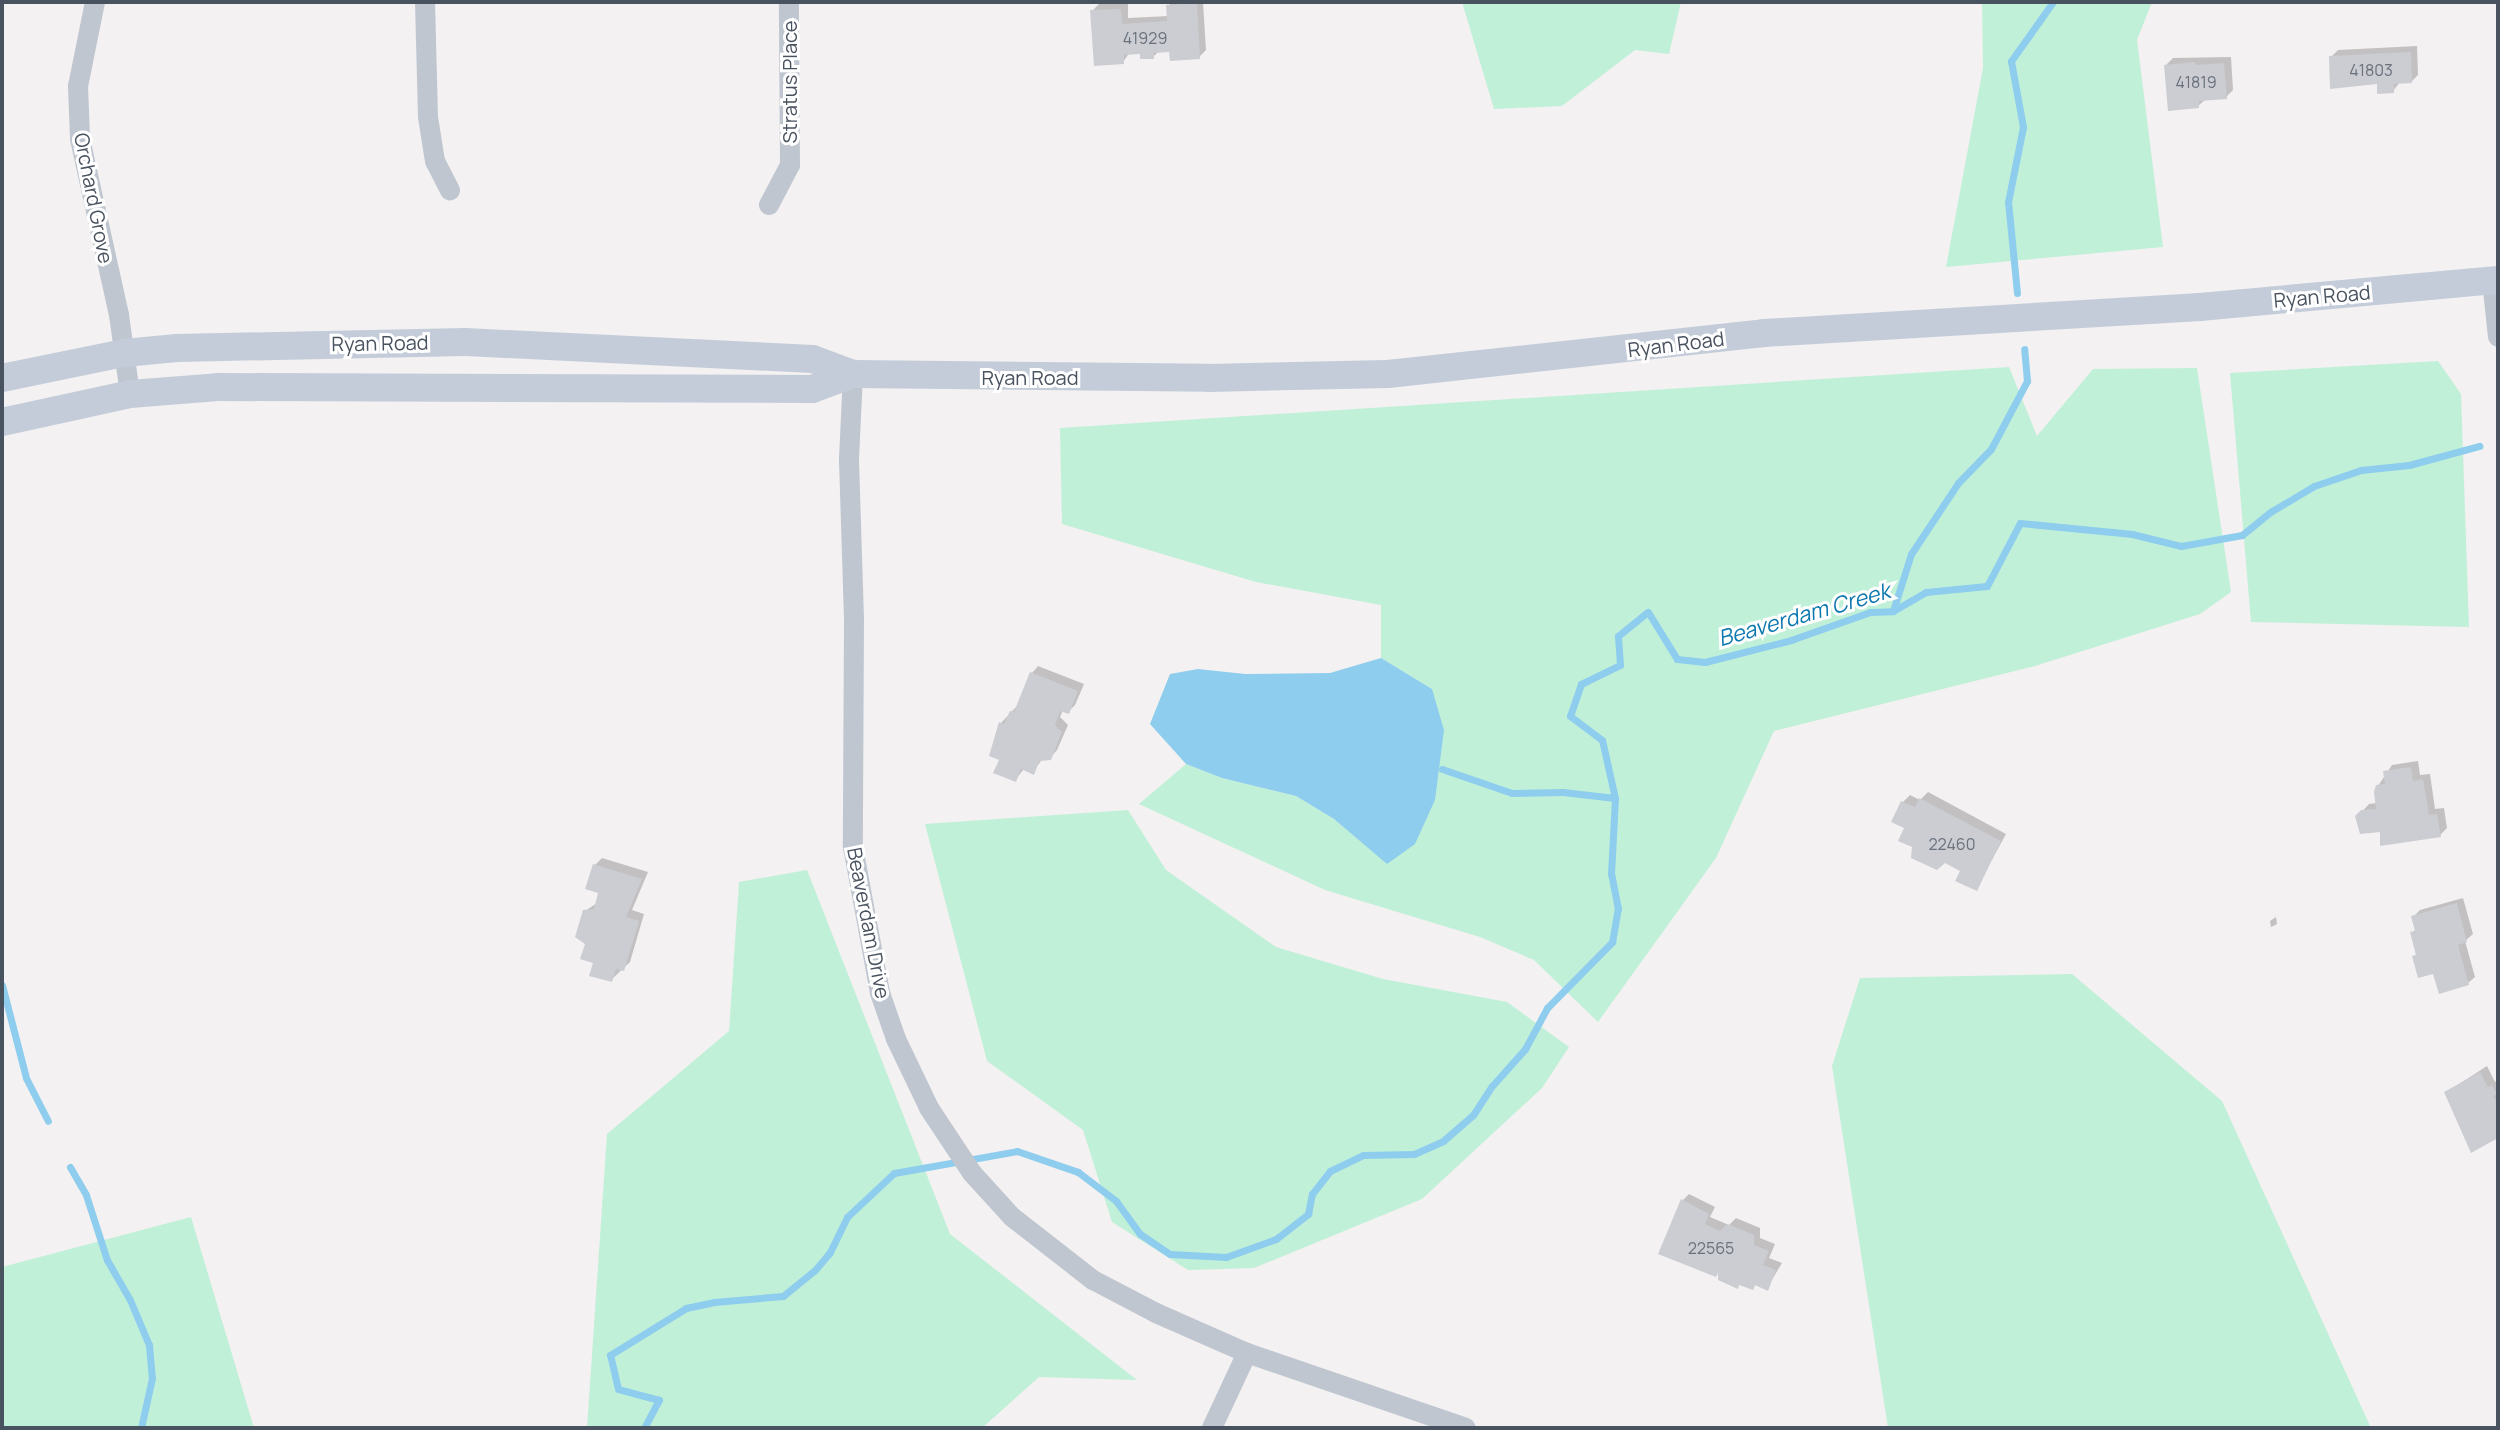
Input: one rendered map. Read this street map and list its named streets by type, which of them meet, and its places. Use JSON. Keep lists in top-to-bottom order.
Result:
{
  "streets": {
    "main road": ["Ryan Road"],
    "street": ["Stratus Place", "Orchard Grove", "Beaverdam Drive"]
  },
  "crossings": [
    ["Orchard Grove", "Ryan Road"],
    ["Ryan Road", "Beaverdam Drive"]
  ],
  "water": ["Beaverdam Creek"],
  "house_numbers": [
    "41929",
    "41803",
    "41819",
    "22460",
    "22565"
  ]
}
